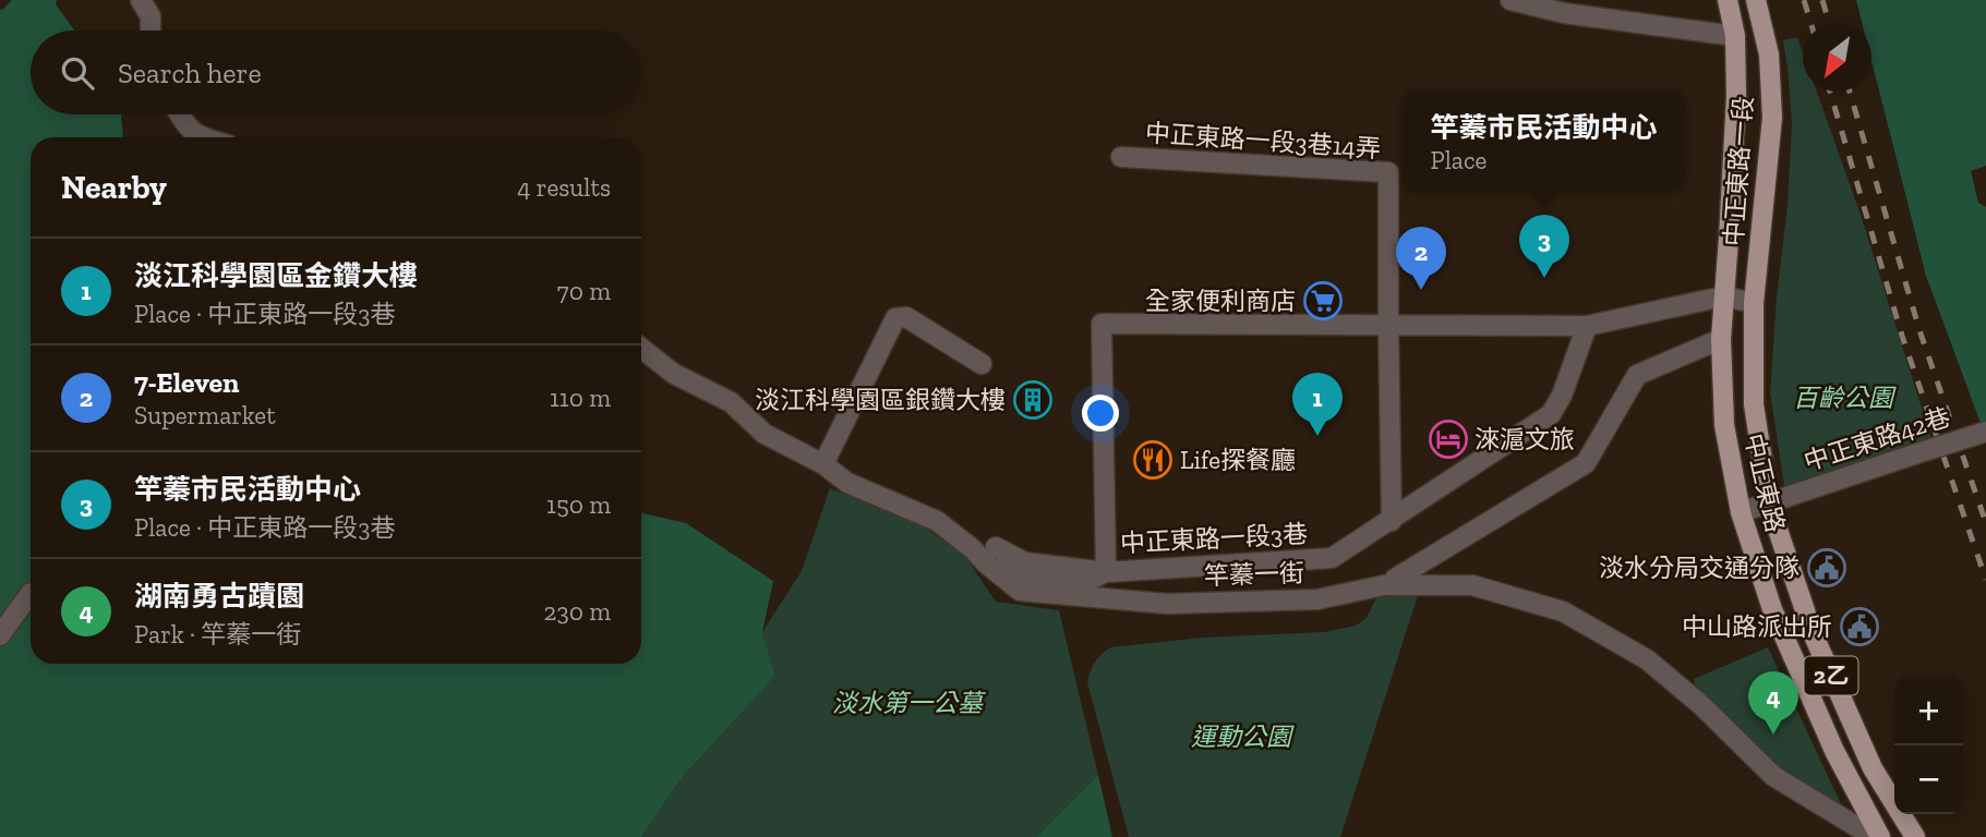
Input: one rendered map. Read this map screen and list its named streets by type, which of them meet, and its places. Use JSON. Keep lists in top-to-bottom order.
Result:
{
  "streets": {
    "main road": ["中正東路一段", "中正東路", "2乙"],
    "street": [
      "中正東路一段3巷14弄",
      "中正東路42巷",
      "中正東路一段3巷",
      "竿蓁一街"
    ]
  },
  "crossings": [
    ["中正東路一段3巷14弄", "中正東路一段3巷"],
    ["中正東路一段", "中正東路"],
    ["中正東路一段", "中正東路一段3巷"],
    ["中正東路42巷", "中正東路"],
    ["中正東路", "中正東路一段3巷"]
  ],
  "parks": ["百齡公園", "淡水第一公墓", "運動公園"],
  "places": {
    "supermarket": ["全家便利商店"],
    "building": ["淡江科學園區銀鑽大樓"],
    "hotel": ["淶滬文旅"],
    "restaurant": ["Life探餐廳"],
    "public building": ["淡水分局交通分隊", "中山路派出所"]
  },
  "north": "bottom left",
  "page": {
    "search": "Search here",
    "popup": ["竿蓁市民活動中心", "Place"],
    "heading": ["Nearby", "4 results"],
    "pins": [
      "3",
      "2",
      "1",
      "4"
    ],
    "list": [
      {
        "mark": "1",
        "name": "淡江科學園區金鑽大樓",
        "note": "Place · 中正東路一段3巷",
        "value": "70 m"
      },
      {
        "mark": "2",
        "name": "7-Eleven",
        "note": "Supermarket",
        "value": "110 m"
      },
      {
        "mark": "3",
        "name": "竿蓁市民活動中心",
        "note": "Place · 中正東路一段3巷",
        "value": "150 m"
      },
      {
        "mark": "4",
        "name": "湖南勇古蹟園",
        "note": "Park · 竿蓁一街",
        "value": "230 m"
      }
    ],
    "map_buttons": ["+", "−"]
  }
}
